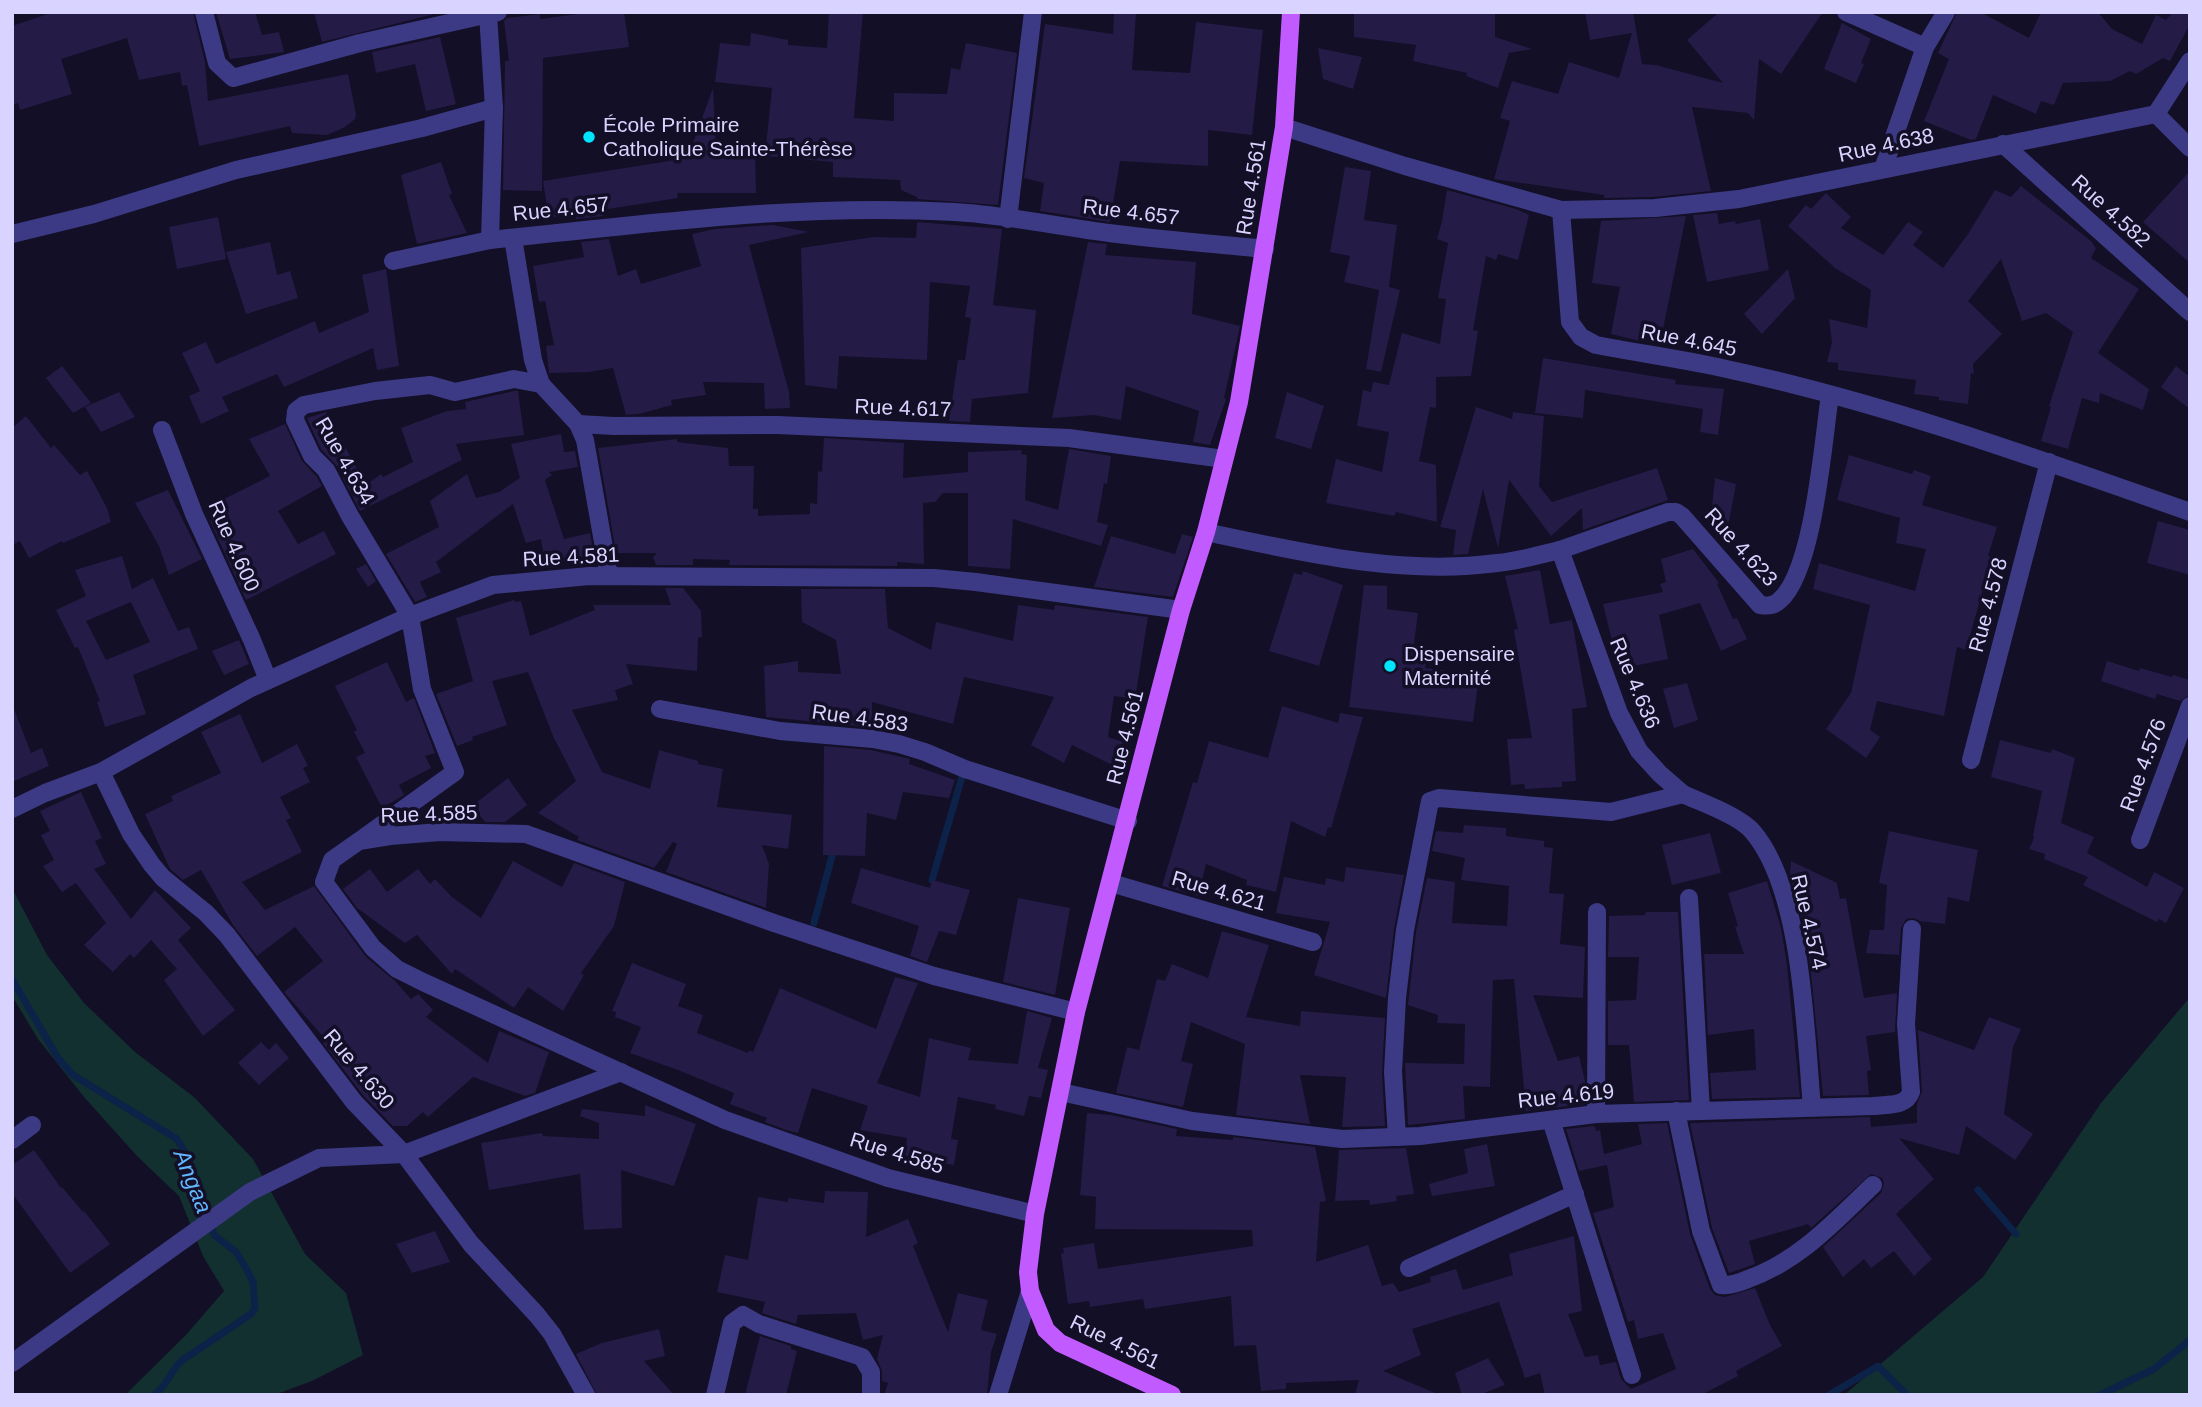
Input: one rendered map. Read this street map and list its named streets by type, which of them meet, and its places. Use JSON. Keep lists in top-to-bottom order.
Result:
{
  "streets": {
    "main road": ["Rue 4.561"],
    "street": [
      "Rue 4.638",
      "Rue 4.657",
      "Rue 4.582",
      "Rue 4.645",
      "Rue 4.617",
      "Rue 4.634",
      "Rue 4.600",
      "Rue 4.623",
      "Rue 4.581",
      "Rue 4.578",
      "Rue 4.636",
      "Rue 4.583",
      "Rue 4.576",
      "Rue 4.585",
      "Rue 4.621",
      "Rue 4.574",
      "Rue 4.630",
      "Rue 4.619"
    ]
  },
  "crossings": [
    ["Rue 4.638", "Rue 4.582"],
    ["Rue 4.638", "Rue 4.645"],
    ["Rue 4.561", "Rue 4.657"],
    ["Rue 4.561", "Rue 4.617"],
    ["Rue 4.561", "Rue 4.581"],
    ["Rue 4.561", "Rue 4.583"],
    ["Rue 4.561", "Rue 4.585"],
    ["Rue 4.561", "Rue 4.621"],
    ["Rue 4.561", "Rue 4.619"],
    ["Rue 4.645", "Rue 4.623"],
    ["Rue 4.645", "Rue 4.578"],
    ["Rue 4.634", "Rue 4.581"],
    ["Rue 4.634", "Rue 4.585"],
    ["Rue 4.600", "Rue 4.581"],
    ["Rue 4.623", "Rue 4.636"],
    ["Rue 4.581", "Rue 4.630"],
    ["Rue 4.636", "Rue 4.574"],
    ["Rue 4.574", "Rue 4.619"]
  ],
  "water": ["Angaa"],
  "places": ["École Primaire Catholique Sainte-Thérèse", "Dispensaire Maternité"]
}
